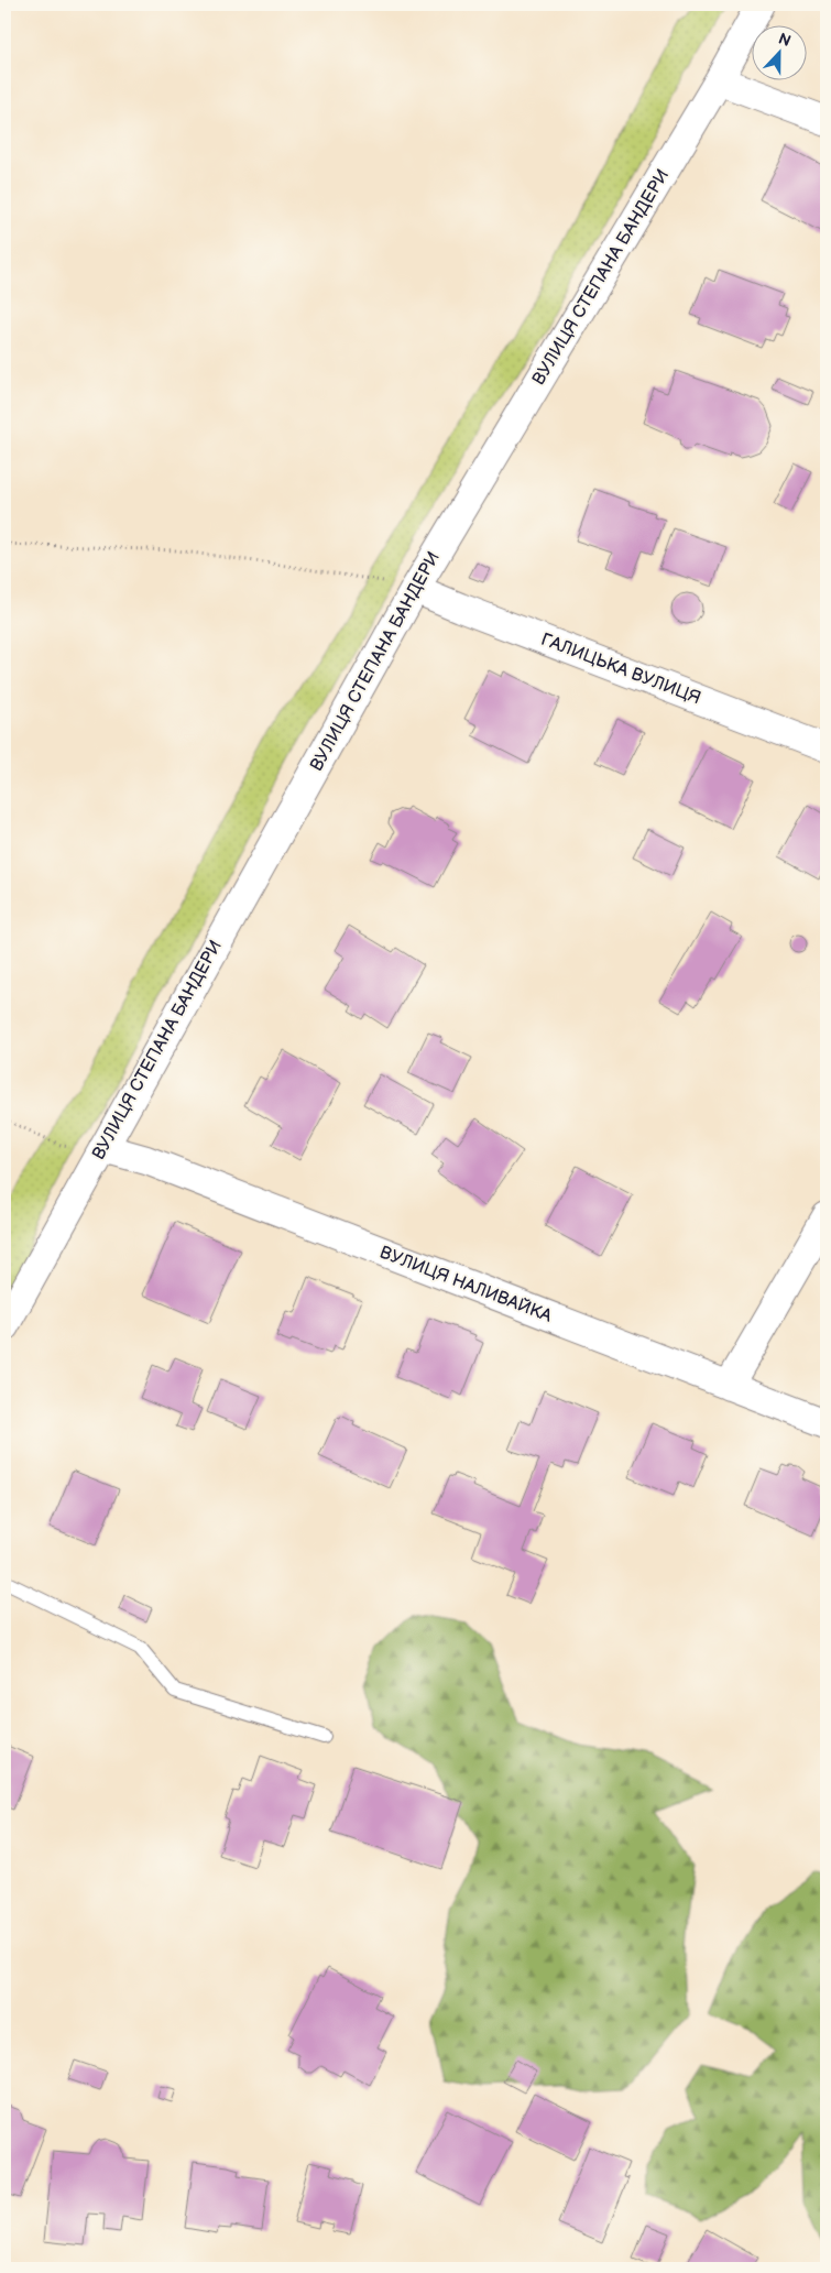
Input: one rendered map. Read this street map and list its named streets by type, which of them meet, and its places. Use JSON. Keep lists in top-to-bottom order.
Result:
{
  "streets": {
    "street": ["ВУЛИЦЯ СТЕПАНА БАНДЕРИ", "ГАЛИЦЬКА ВУЛИЦЯ", "ВУЛИЦЯ НАЛИВАЙКА"]
  },
  "crossings": [
    ["ВУЛИЦЯ СТЕПАНА БАНДЕРИ", "ГАЛИЦЬКА ВУЛИЦЯ"],
    ["ВУЛИЦЯ СТЕПАНА БАНДЕРИ", "ВУЛИЦЯ НАЛИВАЙКА"]
  ],
  "north": "top"
}
